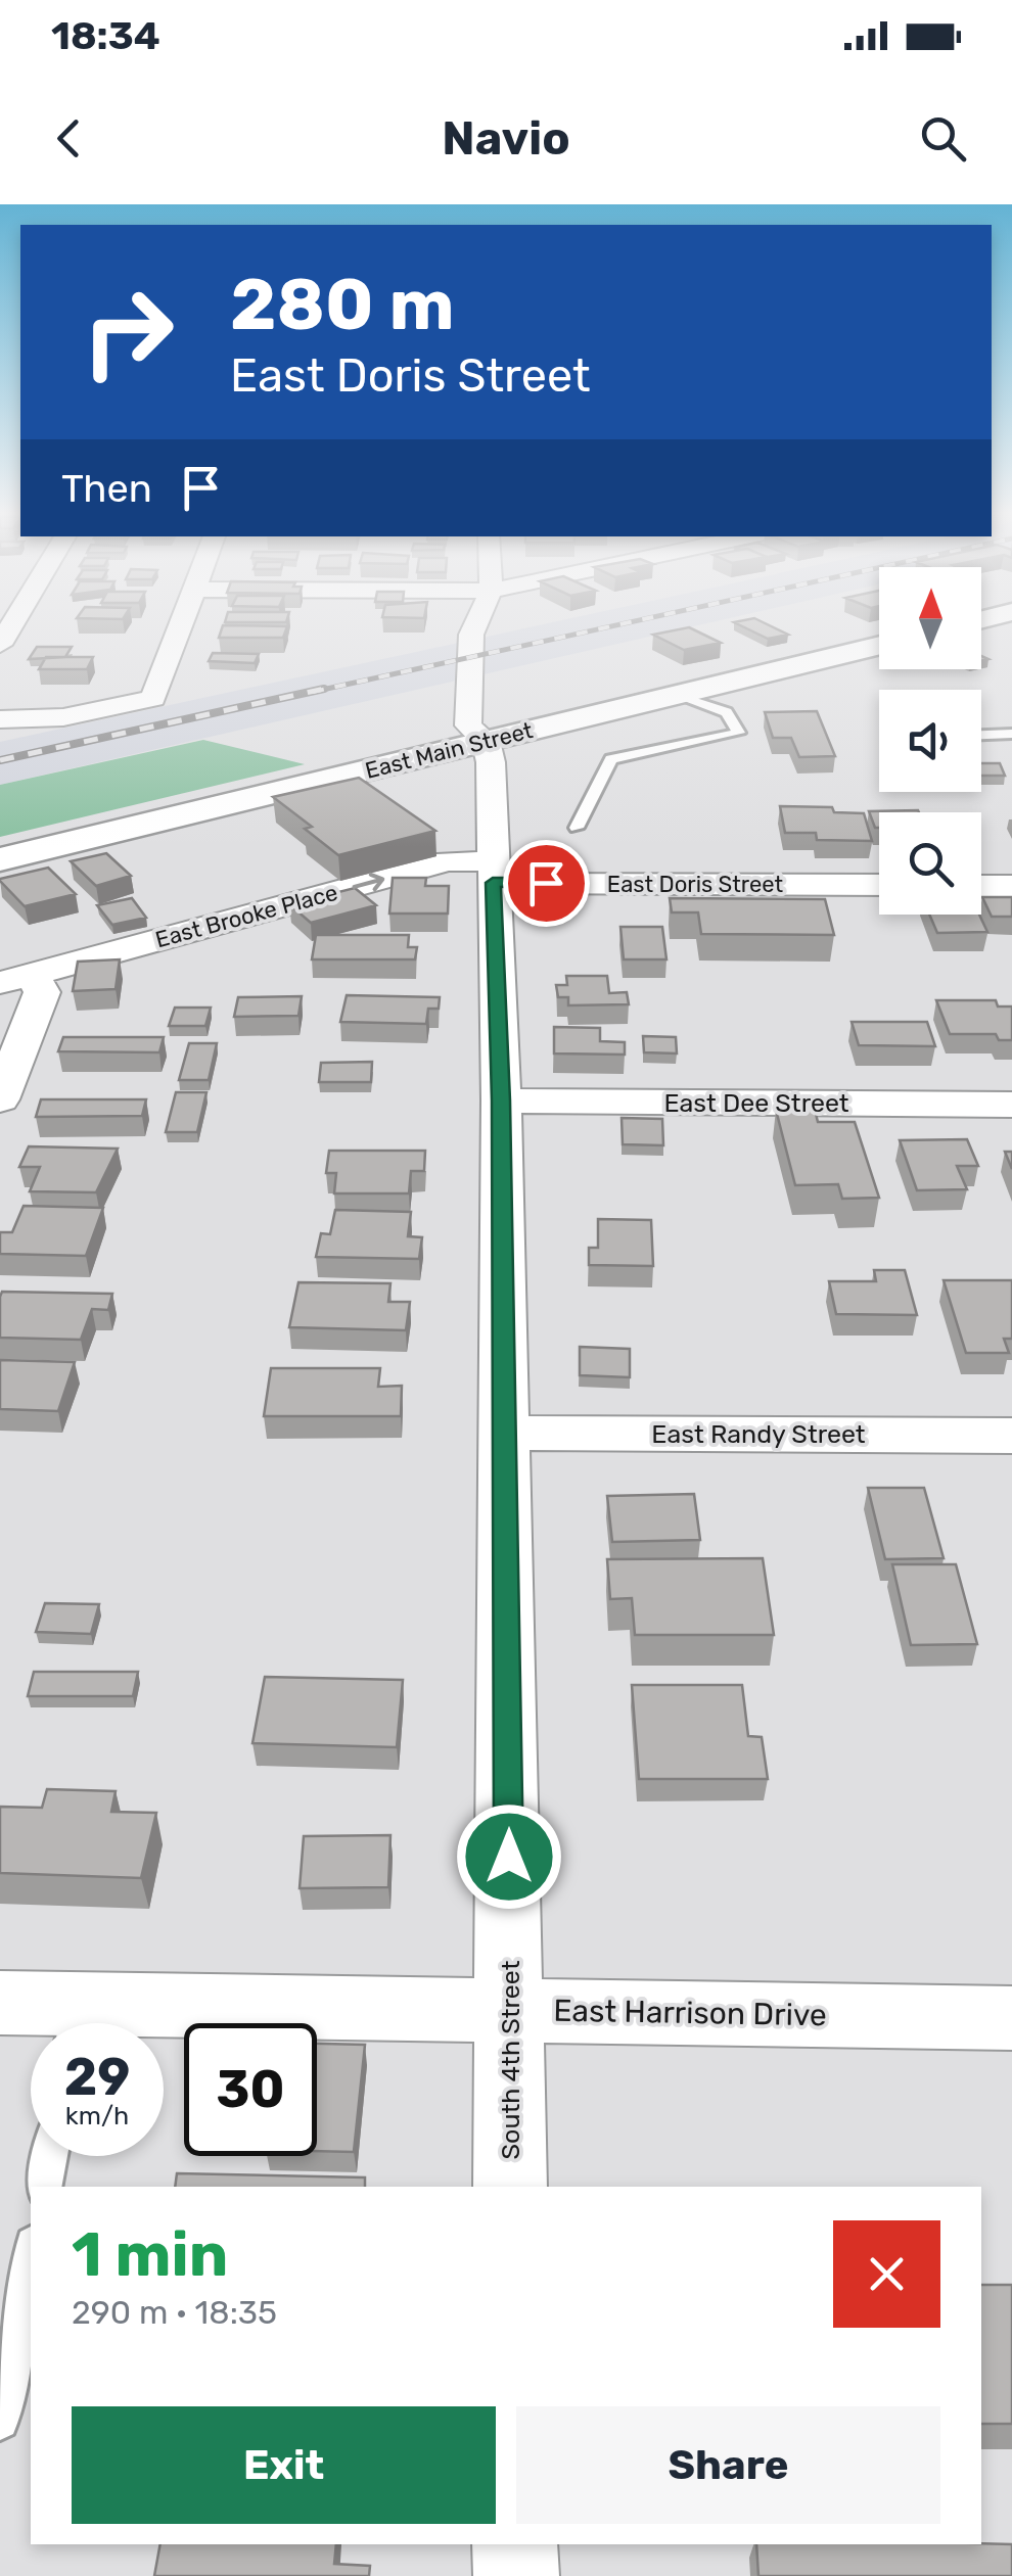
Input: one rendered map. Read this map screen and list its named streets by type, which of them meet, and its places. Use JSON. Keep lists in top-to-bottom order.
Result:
{
  "streets": {
    "main road": ["East Main Street"],
    "street": [
      "East Doris Street",
      "East Brooke Place",
      "East Dee Street",
      "East Randy Street",
      "East Harrison Drive",
      "South 4th Street"
    ]
  },
  "crossings": [
    ["East Main Street", "South 4th Street"],
    ["East Doris Street", "East Brooke Place"],
    ["East Doris Street", "South 4th Street"],
    ["East Brooke Place", "South 4th Street"],
    ["East Dee Street", "South 4th Street"],
    ["East Randy Street", "South 4th Street"],
    ["East Harrison Drive", "South 4th Street"]
  ],
  "one_way": ["East Brooke Place"],
  "north": "top",
  "page": {
    "status": "18:34",
    "header": "Navio",
    "turn": ["280 m", "East Doris Street"],
    "then": "Then",
    "speed": "29 km/h",
    "limit": "30",
    "heading": ["1 min", "290 m · 18:35"],
    "buttons": ["Exit", "Share"]
  }
}
